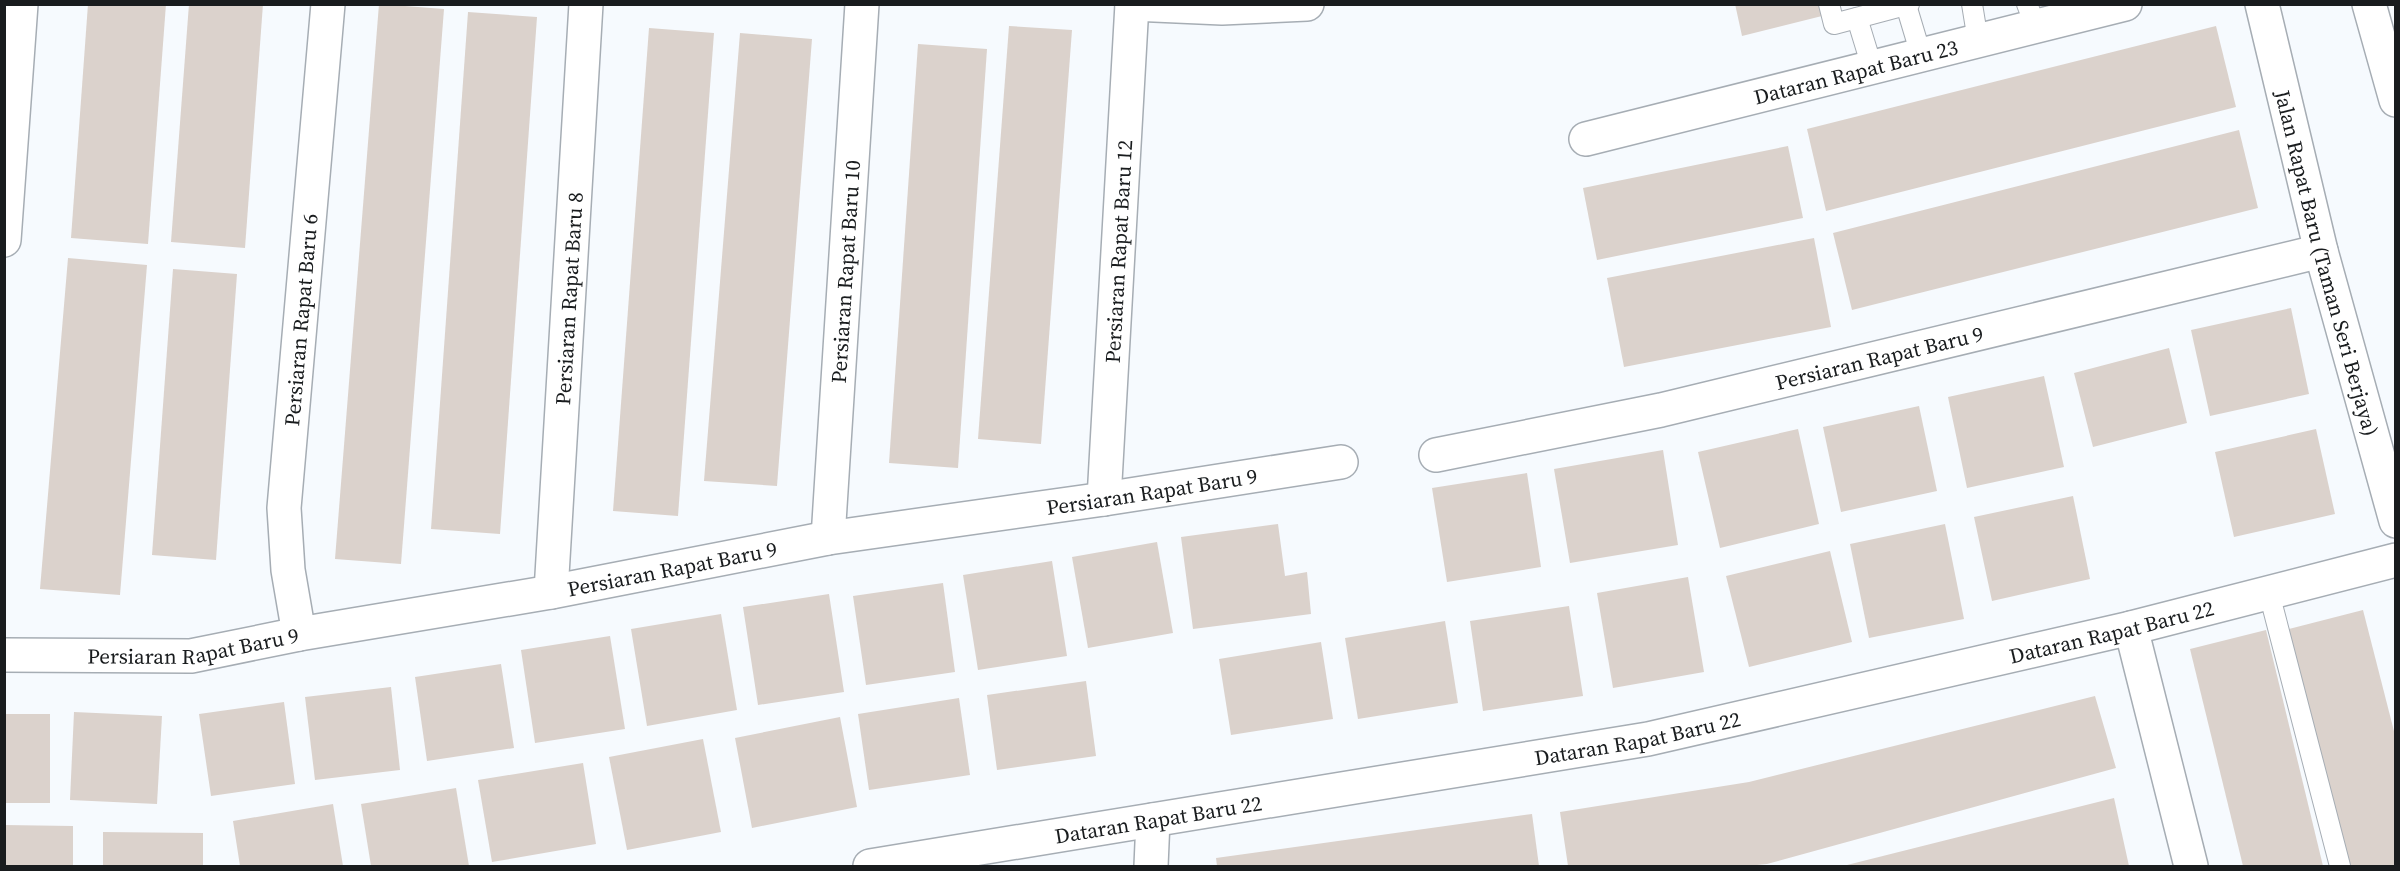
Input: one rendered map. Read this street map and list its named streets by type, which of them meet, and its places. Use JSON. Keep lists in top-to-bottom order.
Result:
{
  "streets": {
    "street": [
      "Dataran Rapat Baru 23",
      "Persiaran Rapat Baru 12",
      "Jalan Rapat Baru (Taman Seri Berjaya)",
      "Persiaran Rapat Baru 10",
      "Persiaran Rapat Baru 8",
      "Persiaran Rapat Baru 6",
      "Persiaran Rapat Baru 9",
      "Dataran Rapat Baru 22"
    ]
  },
  "crossings": [
    ["Persiaran Rapat Baru 12", "Persiaran Rapat Baru 9"],
    ["Jalan Rapat Baru (Taman Seri Berjaya)", "Persiaran Rapat Baru 9"],
    ["Persiaran Rapat Baru 10", "Persiaran Rapat Baru 9"],
    ["Persiaran Rapat Baru 8", "Persiaran Rapat Baru 9"],
    ["Persiaran Rapat Baru 6", "Persiaran Rapat Baru 9"]
  ]
}
